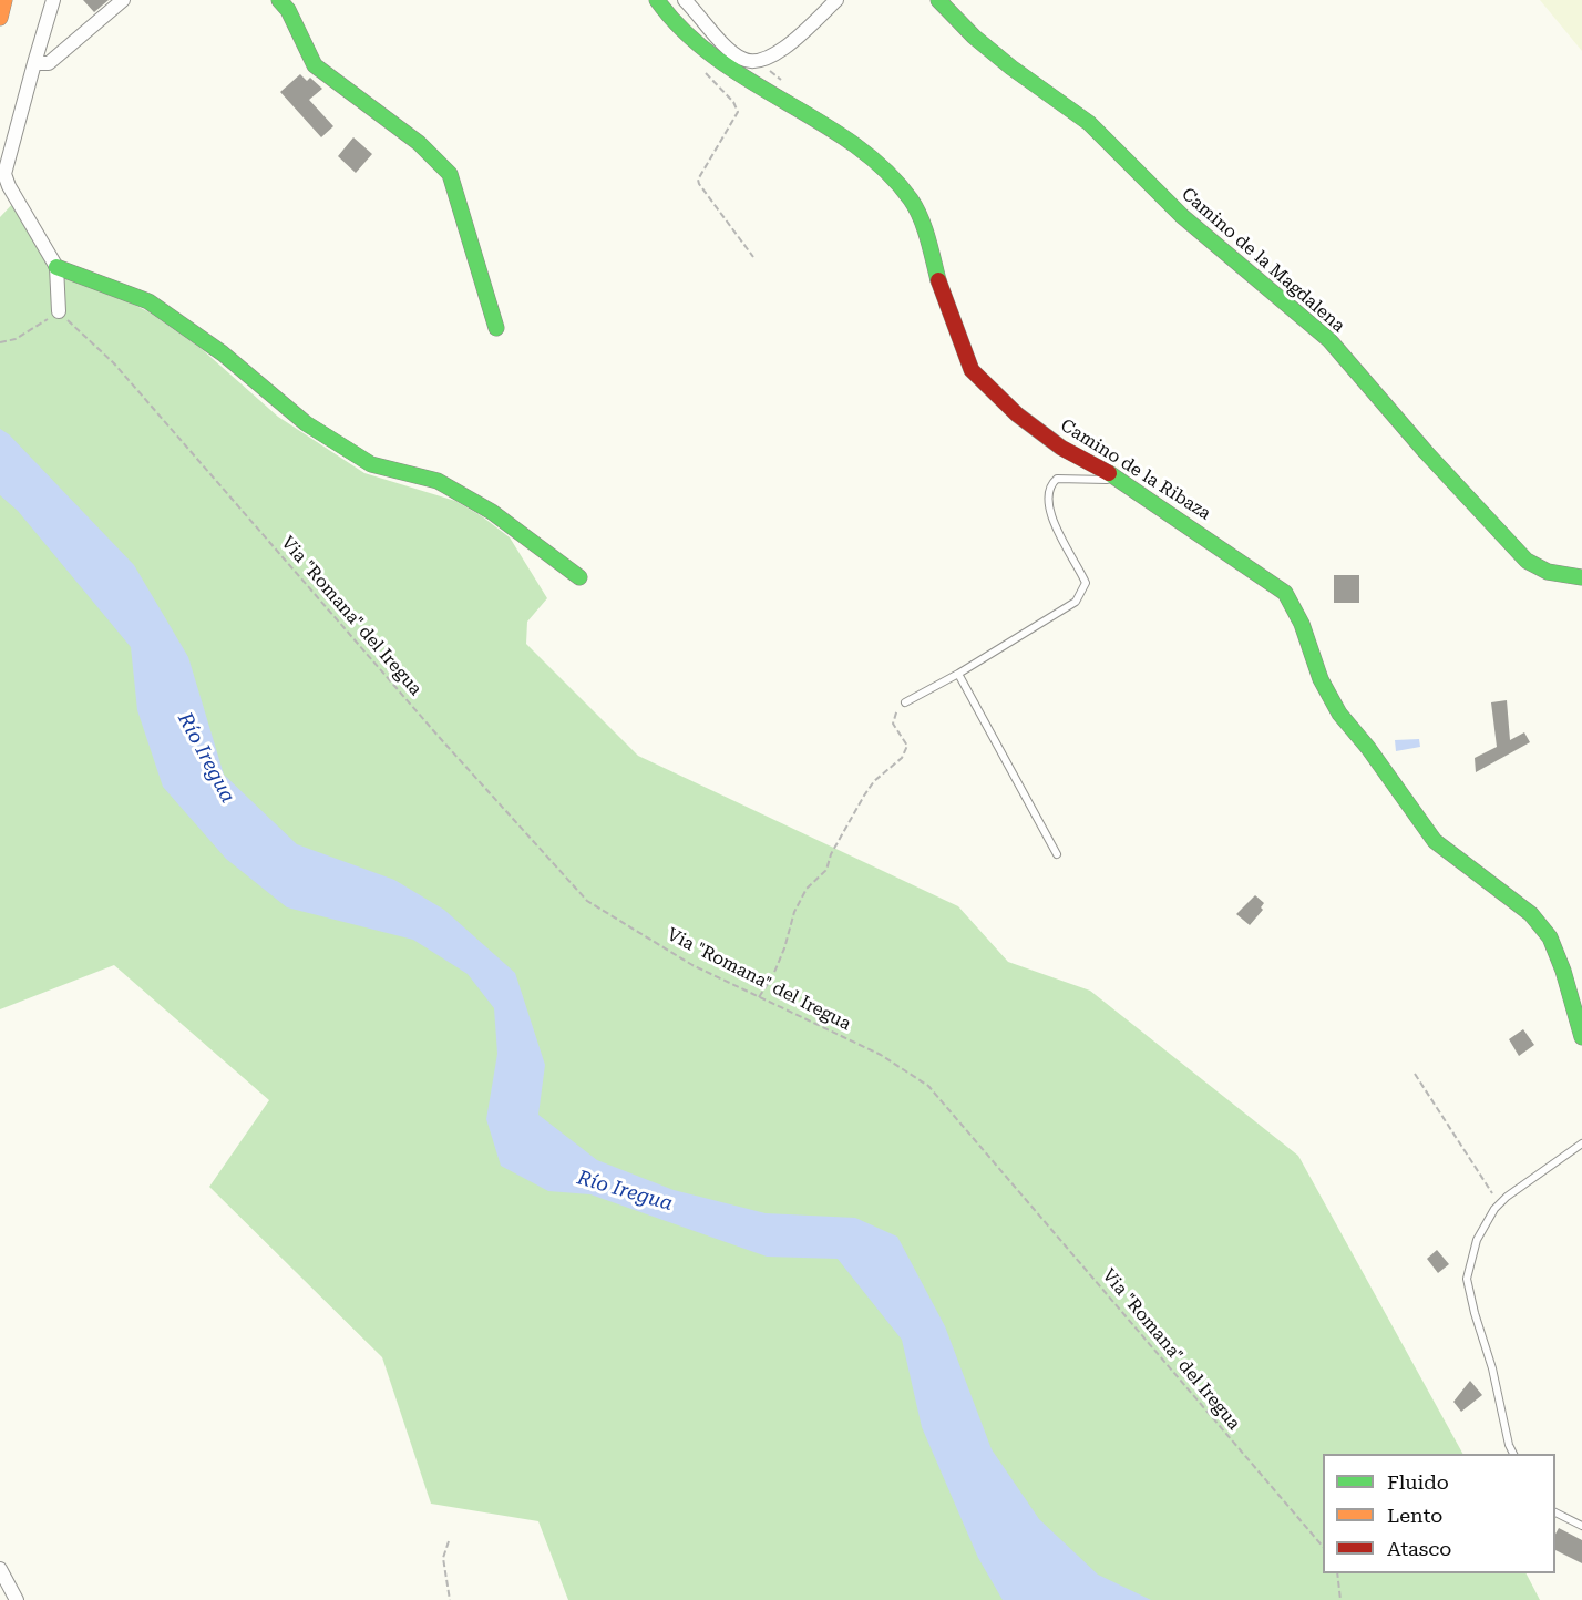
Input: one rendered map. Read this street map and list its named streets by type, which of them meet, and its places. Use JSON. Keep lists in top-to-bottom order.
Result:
{
  "streets": {
    "main road": ["Camino de la Magdalena", "Camino de la Ribaza"],
    "path": ["Via \"Romana\" del Iregua"]
  },
  "water": ["Río Iregua"],
  "legend": ["Fluido", "Lento", "Atasco"]
}
